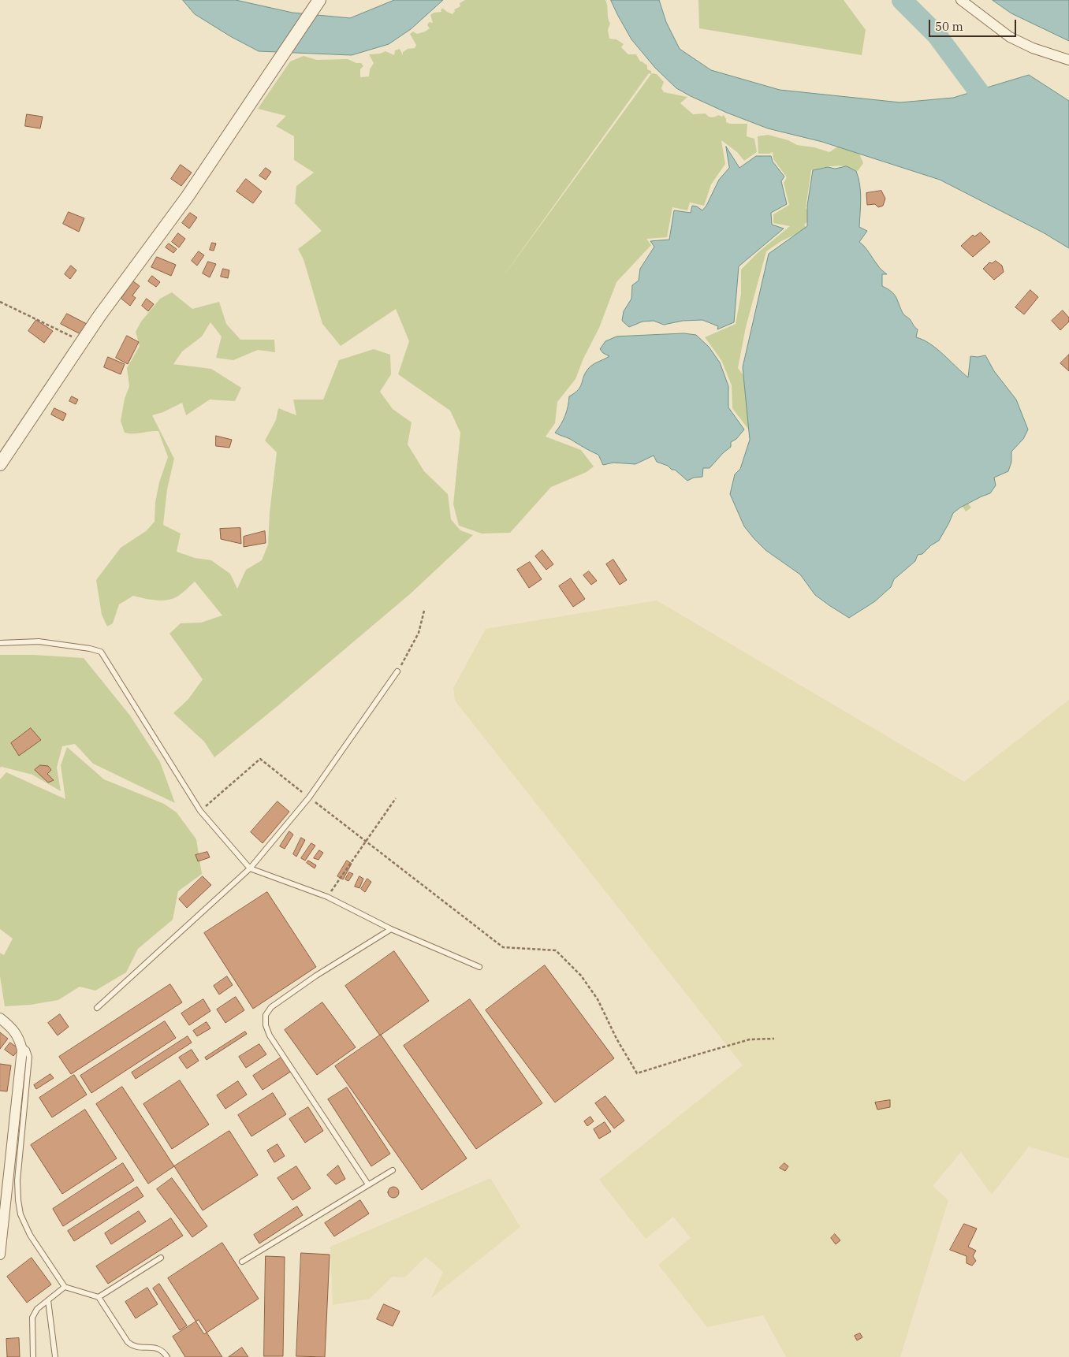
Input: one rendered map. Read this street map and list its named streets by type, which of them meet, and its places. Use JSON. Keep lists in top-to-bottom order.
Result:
{
  "scale_bar": "50 m"
}
